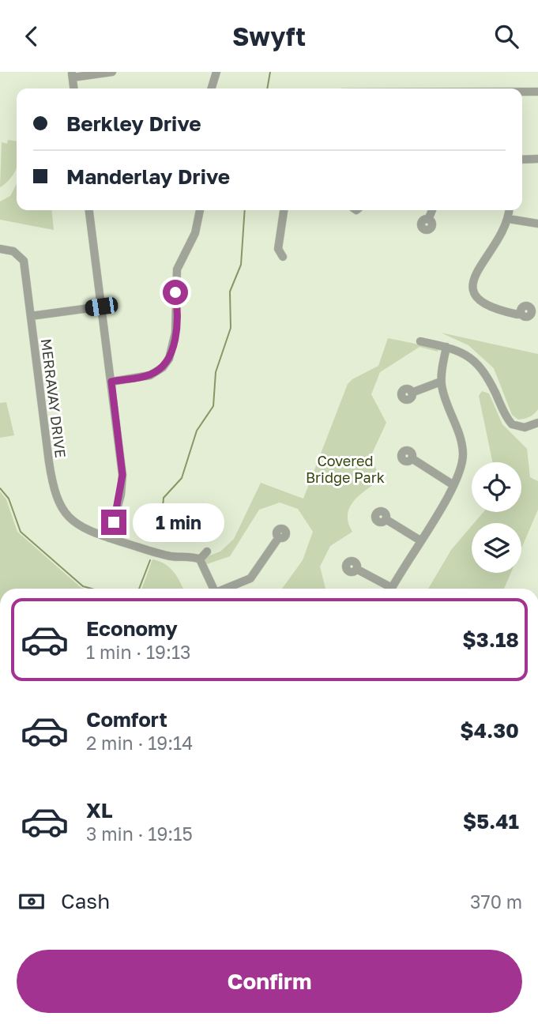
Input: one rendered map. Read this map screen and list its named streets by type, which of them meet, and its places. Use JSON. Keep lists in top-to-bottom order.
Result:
{
  "streets": {
    "street": ["MERRAVAY DRIVE"]
  },
  "parks": ["Covered Bridge Park"],
  "page": {
    "header": "Swyft",
    "banner": ["Berkley Drive", "Manderlay Drive"],
    "bubble": "1 min",
    "list": [
      {
        "name": "Economy",
        "note": "1 min · 19:13",
        "value": "$3.18"
      },
      {
        "name": "Comfort",
        "note": "2 min · 19:14",
        "value": "$4.30"
      },
      {
        "name": "XL",
        "note": "3 min · 19:15",
        "value": "$5.41"
      }
    ],
    "pay": ["Cash", "370 m"],
    "buttons": "Confirm"
  }
}
